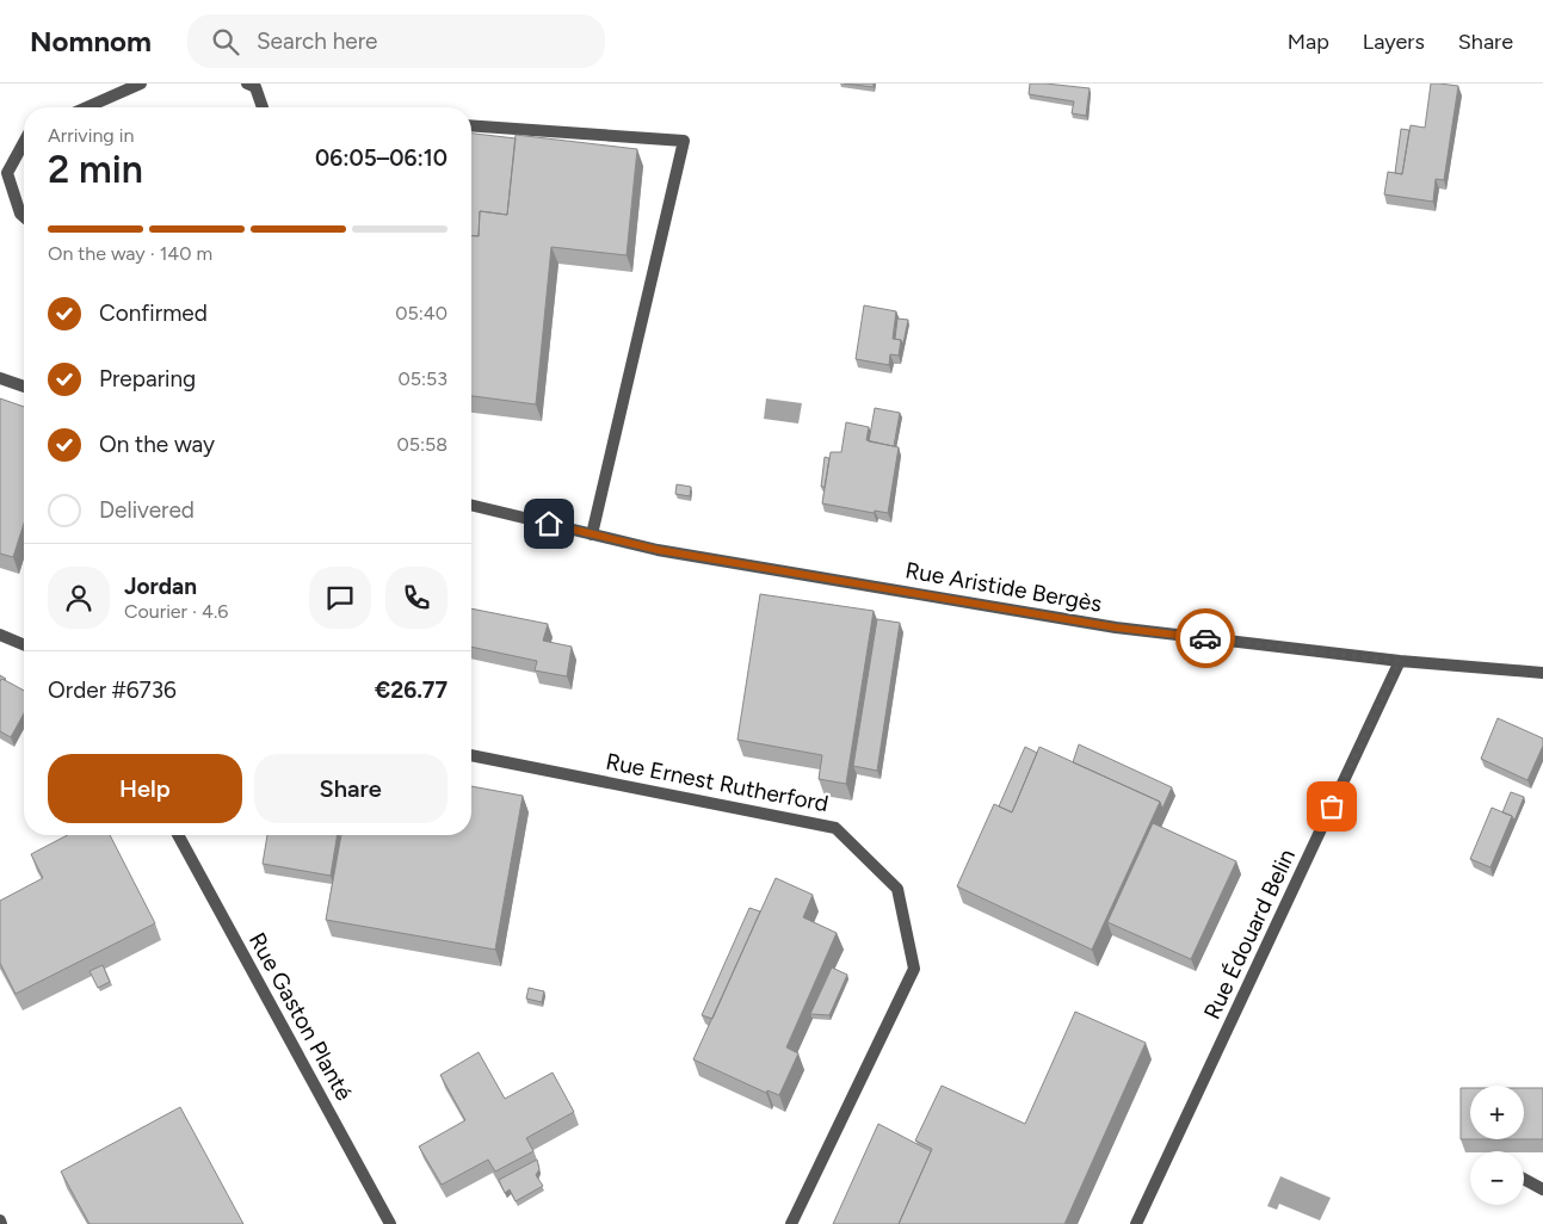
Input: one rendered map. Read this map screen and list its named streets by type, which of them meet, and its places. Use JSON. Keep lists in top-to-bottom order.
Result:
{
  "streets": {
    "street": [
      "Rue Aristide Bergès",
      "Rue Ernest Rutherford",
      "Rue Édouard Belin",
      "Rue Gaston Planté"
    ]
  },
  "crossings": [
    ["Rue Aristide Bergès", "Rue Édouard Belin"]
  ],
  "page": {
    "header": "Nomnom",
    "search": "Search here",
    "nav": ["Map", "Layers", "Share"],
    "heading": ["2 min", "Arriving in", "06:05–06:10"],
    "panel": [
      "Jordan",
      "Courier · 4.6",
      "Order #6736",
      "€26.77"
    ],
    "bar": "On the way · 140 m",
    "list": [
      ["Confirmed", "05:40"],
      ["Preparing", "05:53"],
      ["On the way", "05:58"],
      "Delivered"
    ],
    "buttons": ["Help", "Share"],
    "map_buttons": ["+", "−"]
  }
}
